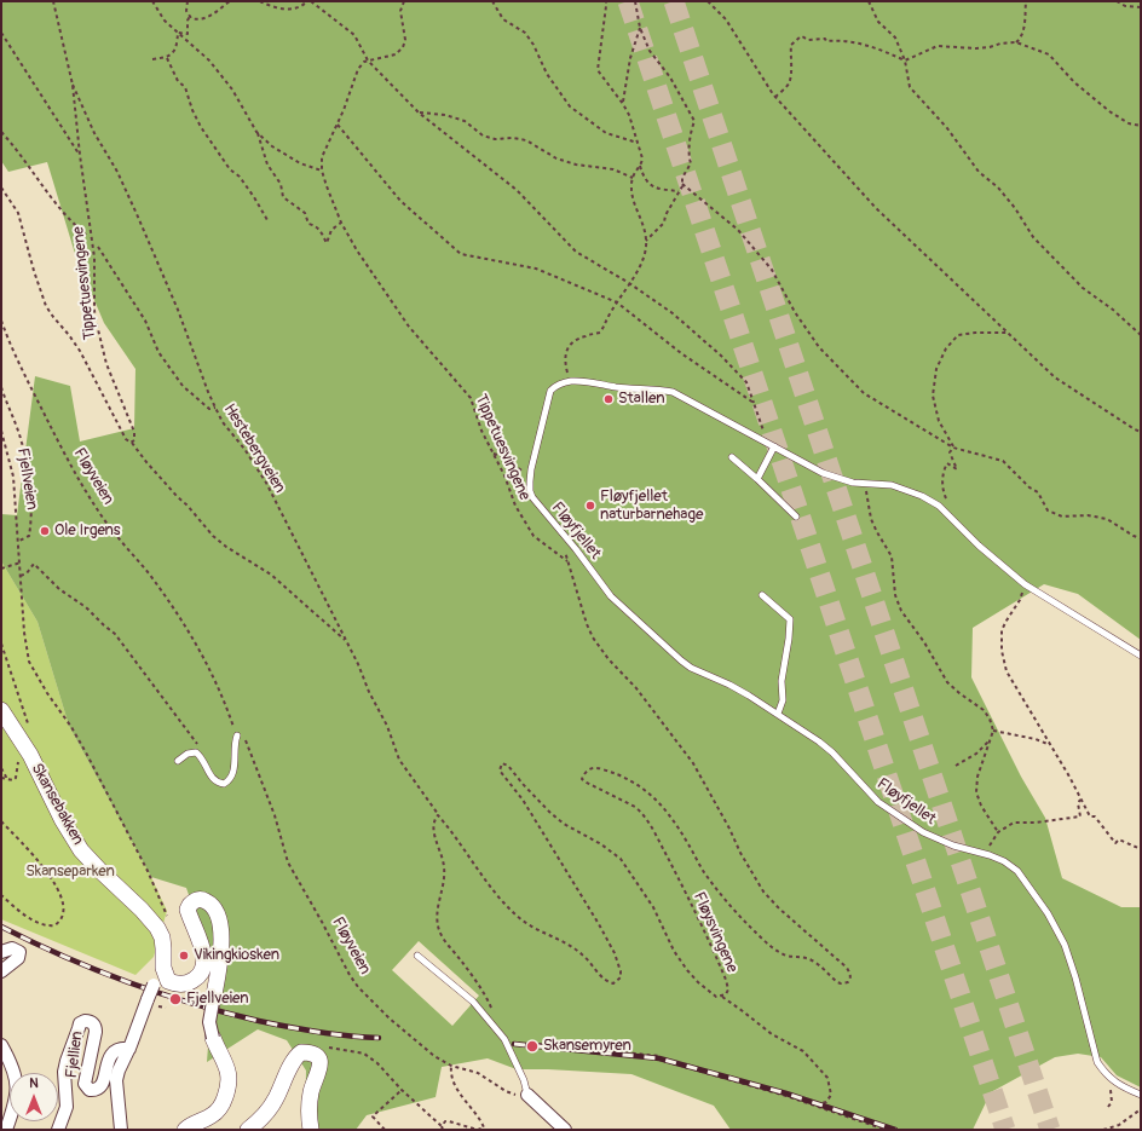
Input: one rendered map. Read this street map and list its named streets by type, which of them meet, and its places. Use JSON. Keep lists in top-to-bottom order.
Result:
{
  "streets": {
    "street": ["Skansebakken", "Fjellien"],
    "lane": ["Fløyfjellet"],
    "path": [
      "Tippetuesvingene",
      "Hestebergveien",
      "Fløyveien",
      "Fjellveien",
      "Fløysvingene"
    ]
  },
  "crossings": [
    ["Tippetuesvingene", "Hestebergveien"],
    ["Tippetuesvingene", "Fløysvingene"],
    ["Hestebergveien", "Fløysvingene"],
    ["Fløyfjellet", "Fløysvingene"]
  ],
  "parks": ["Skanseparken"],
  "places": [
    "Stallen",
    "Fløyfjellet naturbarnehage",
    "Ole Irgens",
    "Vikingkiosken",
    "Fjellveien",
    "Skansemyren"
  ],
  "north": "top"
}
